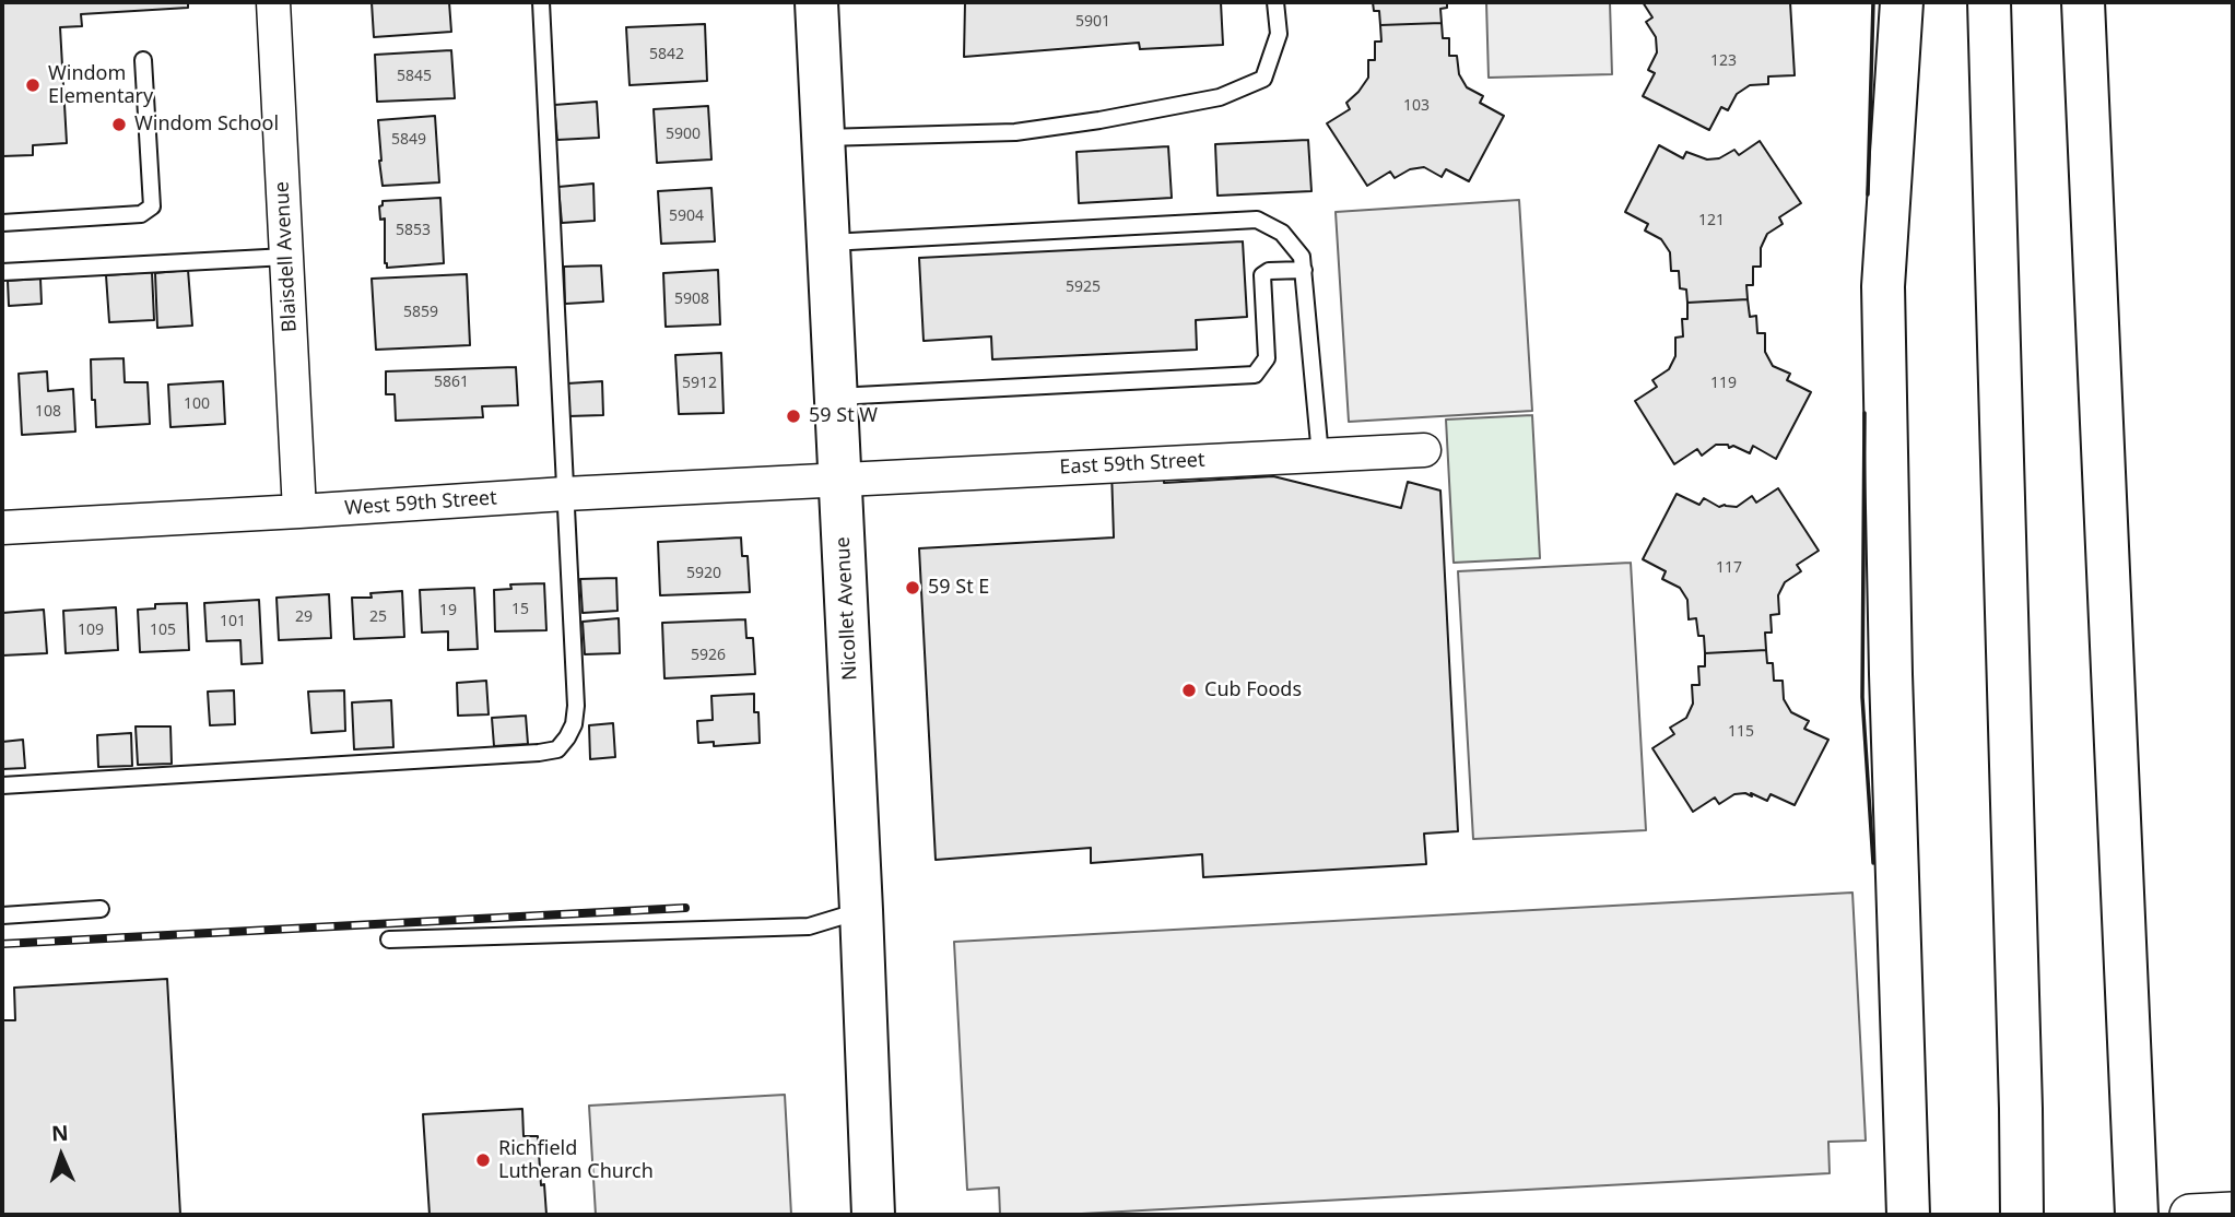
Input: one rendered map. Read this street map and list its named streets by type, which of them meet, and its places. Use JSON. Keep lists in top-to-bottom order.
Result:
{
  "streets": {
    "main road": ["Nicollet Avenue"],
    "street": ["Blaisdell Avenue", "East 59th Street", "West 59th Street"]
  },
  "crossings": [
    ["Blaisdell Avenue", "West 59th Street"],
    ["East 59th Street", "West 59th Street"],
    ["East 59th Street", "Nicollet Avenue"],
    ["West 59th Street", "Nicollet Avenue"]
  ],
  "places": [
    "Windom Elementary",
    "Windom School",
    "59 St W",
    "59 St E",
    "Cub Foods",
    "Richfield Lutheran Church"
  ],
  "house_numbers": [
    "5901",
    "5842",
    "123",
    "5845",
    "103",
    "5900",
    "5849",
    "5904",
    "121",
    "5853",
    "5925",
    "5908",
    "5859",
    "5861",
    "5912",
    "119",
    "100",
    "108",
    "117",
    "5920",
    "15",
    "19",
    "29",
    "25",
    "101",
    "109",
    "105",
    "5926",
    "115"
  ],
  "north": "top"
}
